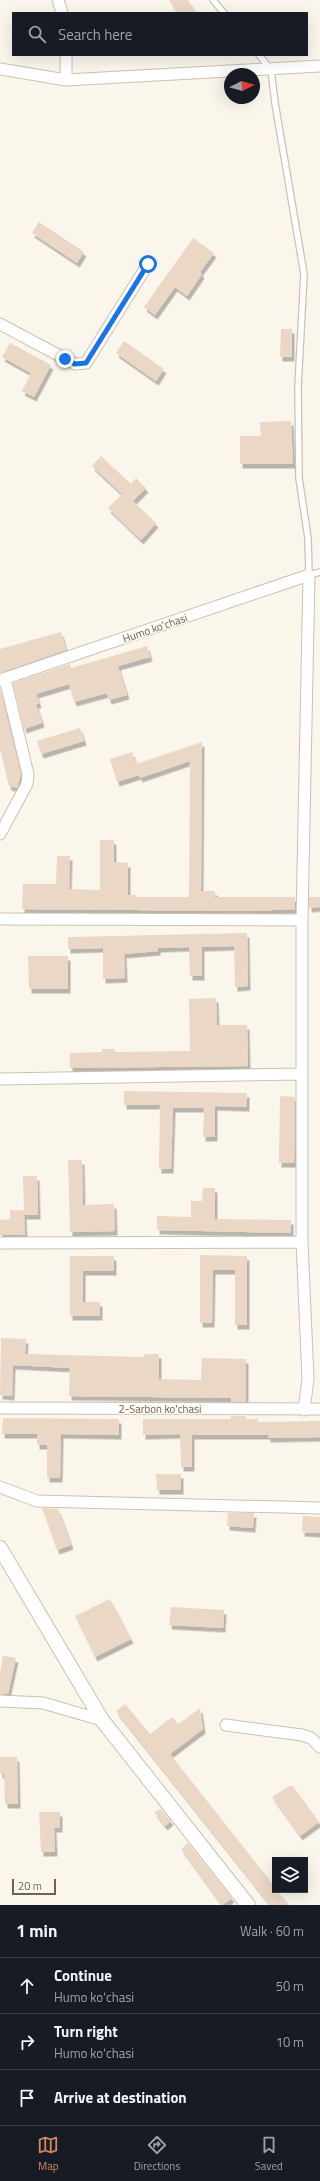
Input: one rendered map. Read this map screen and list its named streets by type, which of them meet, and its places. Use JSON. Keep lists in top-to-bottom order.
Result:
{
  "streets": {
    "street": ["Humo koʻchasi", "2-Sarbon koʻchasi"]
  },
  "scale_bar": "20 m",
  "north": "right",
  "page": {
    "search": "Search here",
    "scale": "20 m",
    "heading": ["1 min", "Walk · 60 m"],
    "list": [
      ["Continue", "Humo koʻchasi", "50 m"],
      ["Turn right", "Humo koʻchasi", "10 m"],
      "Arrive at destination"
    ],
    "nav": ["Map", "Directions", "Saved"]
  }
}
